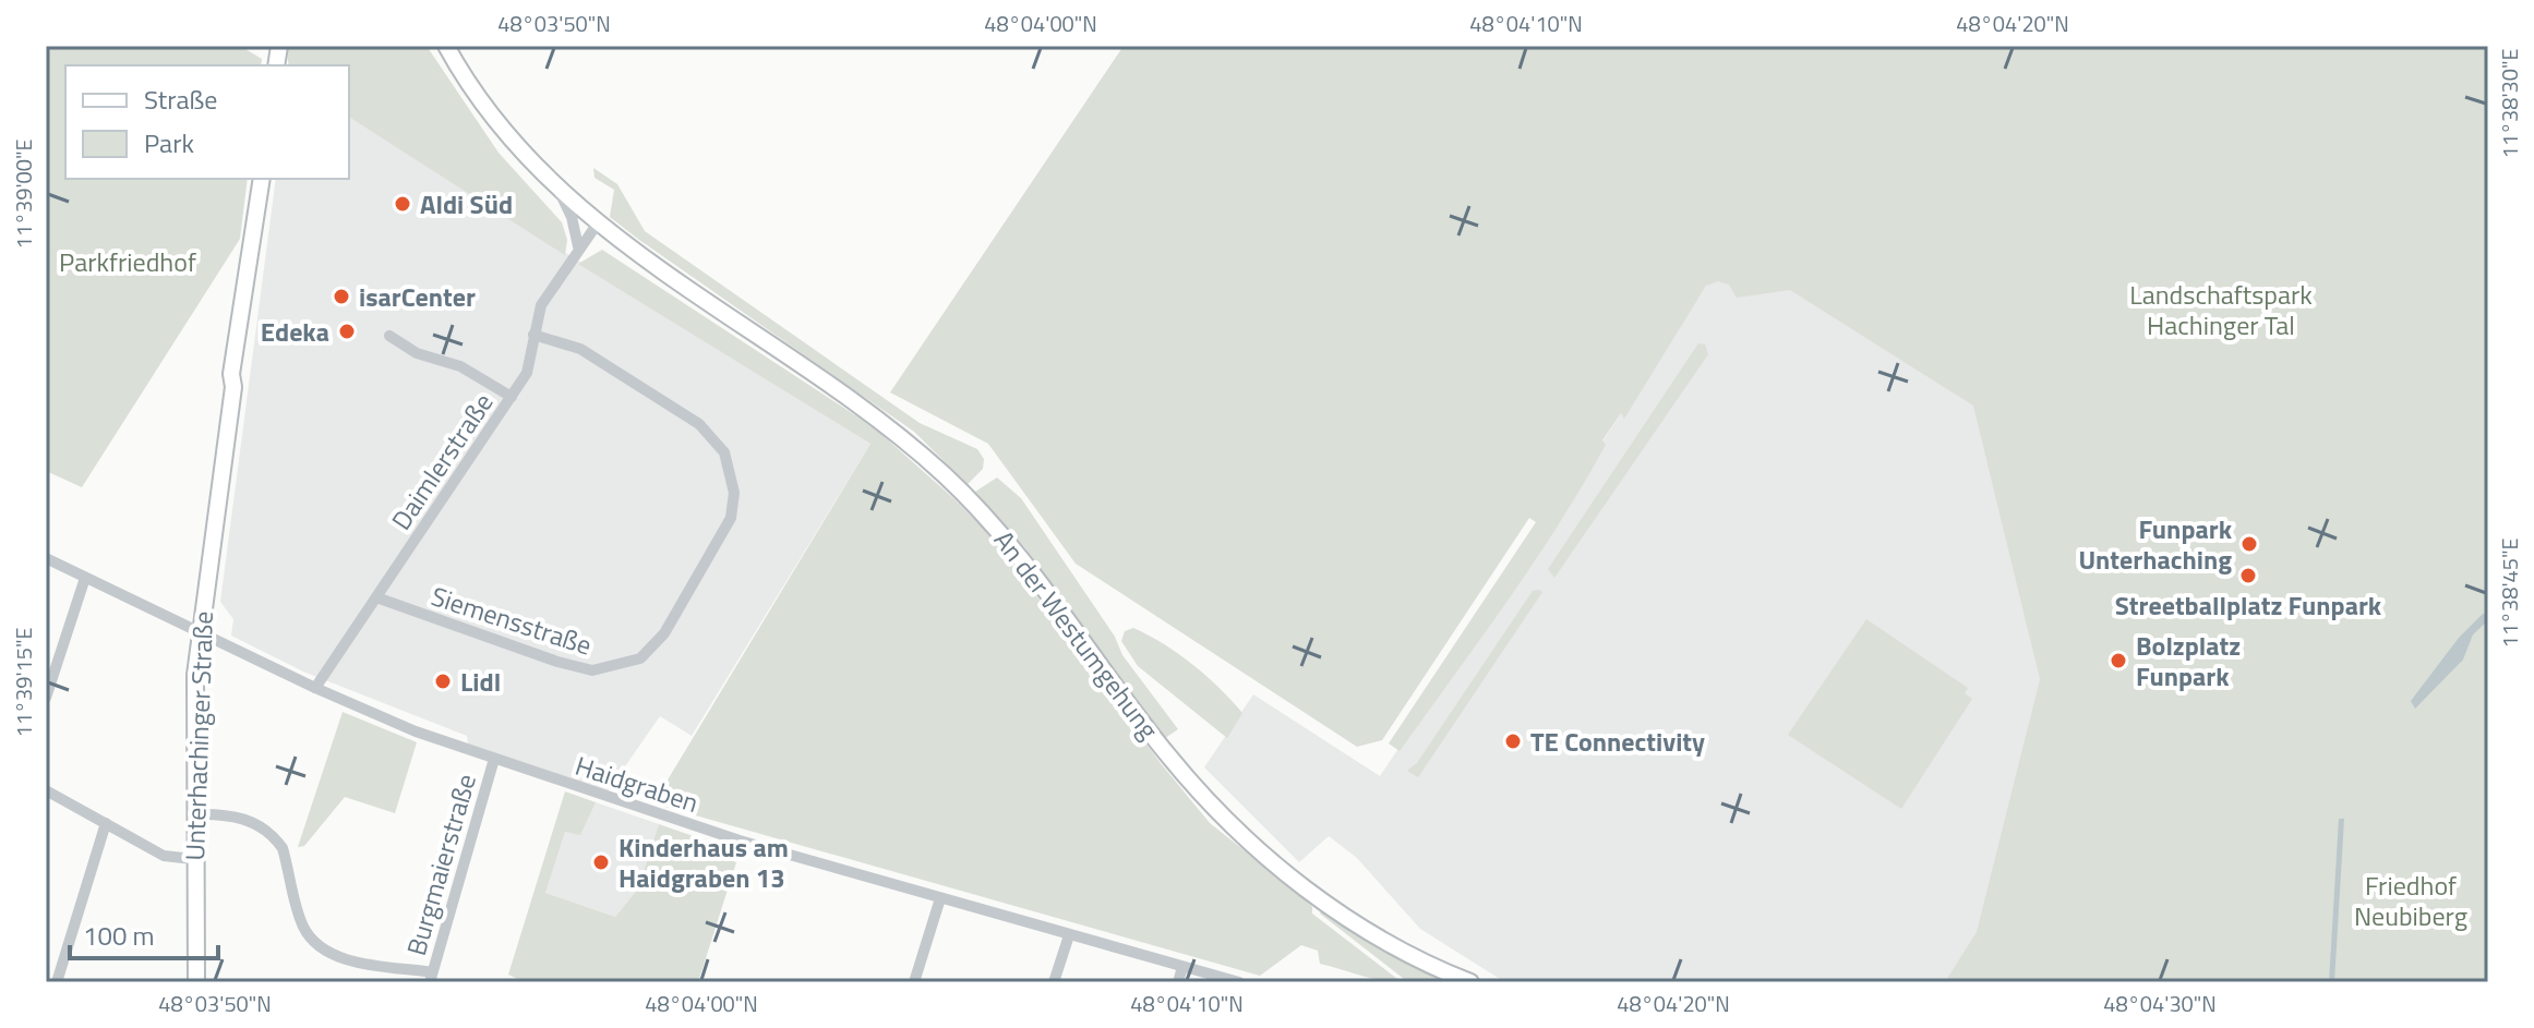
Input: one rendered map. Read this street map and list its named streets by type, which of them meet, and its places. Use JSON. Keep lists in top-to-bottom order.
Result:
{
  "streets": {
    "main road": ["An der Westumgehung", "Unterhachinger Straße"],
    "street": [
      "Daimlerstraße",
      "Siemensstraße",
      "Haidgraben",
      "Burgmaierstraße"
    ]
  },
  "crossings": [
    ["Daimlerstraße", "Siemensstraße"],
    ["Daimlerstraße", "An der Westumgehung"],
    ["Daimlerstraße", "Haidgraben"],
    ["Unterhachinger Straße", "Haidgraben"],
    ["Haidgraben", "Burgmaierstraße"]
  ],
  "parks": ["Parkfriedhof", "Landschaftspark Hachinger Tal", "Friedhof Neubiberg"],
  "places": [
    "Aldi Süd",
    "isarCenter",
    "Edeka",
    "Funpark Unterhaching",
    "Streetballplatz Funpark",
    "Bolzplatz Funpark",
    "Lidl",
    "TE Connectivity",
    "Kinderhaus am Haidgraben 13"
  ],
  "legend": ["Straße", "Park"],
  "scale_bar": "100 m",
  "coordinates": [
    "48°03'50\"N",
    "48°04'00\"N",
    "48°04'10\"N",
    "48°04'20\"N",
    "11°38'30\"E",
    "11°39'00\"E",
    "11°38'45\"E",
    "11°39'15\"E",
    "48°04'30\"N"
  ]
}
